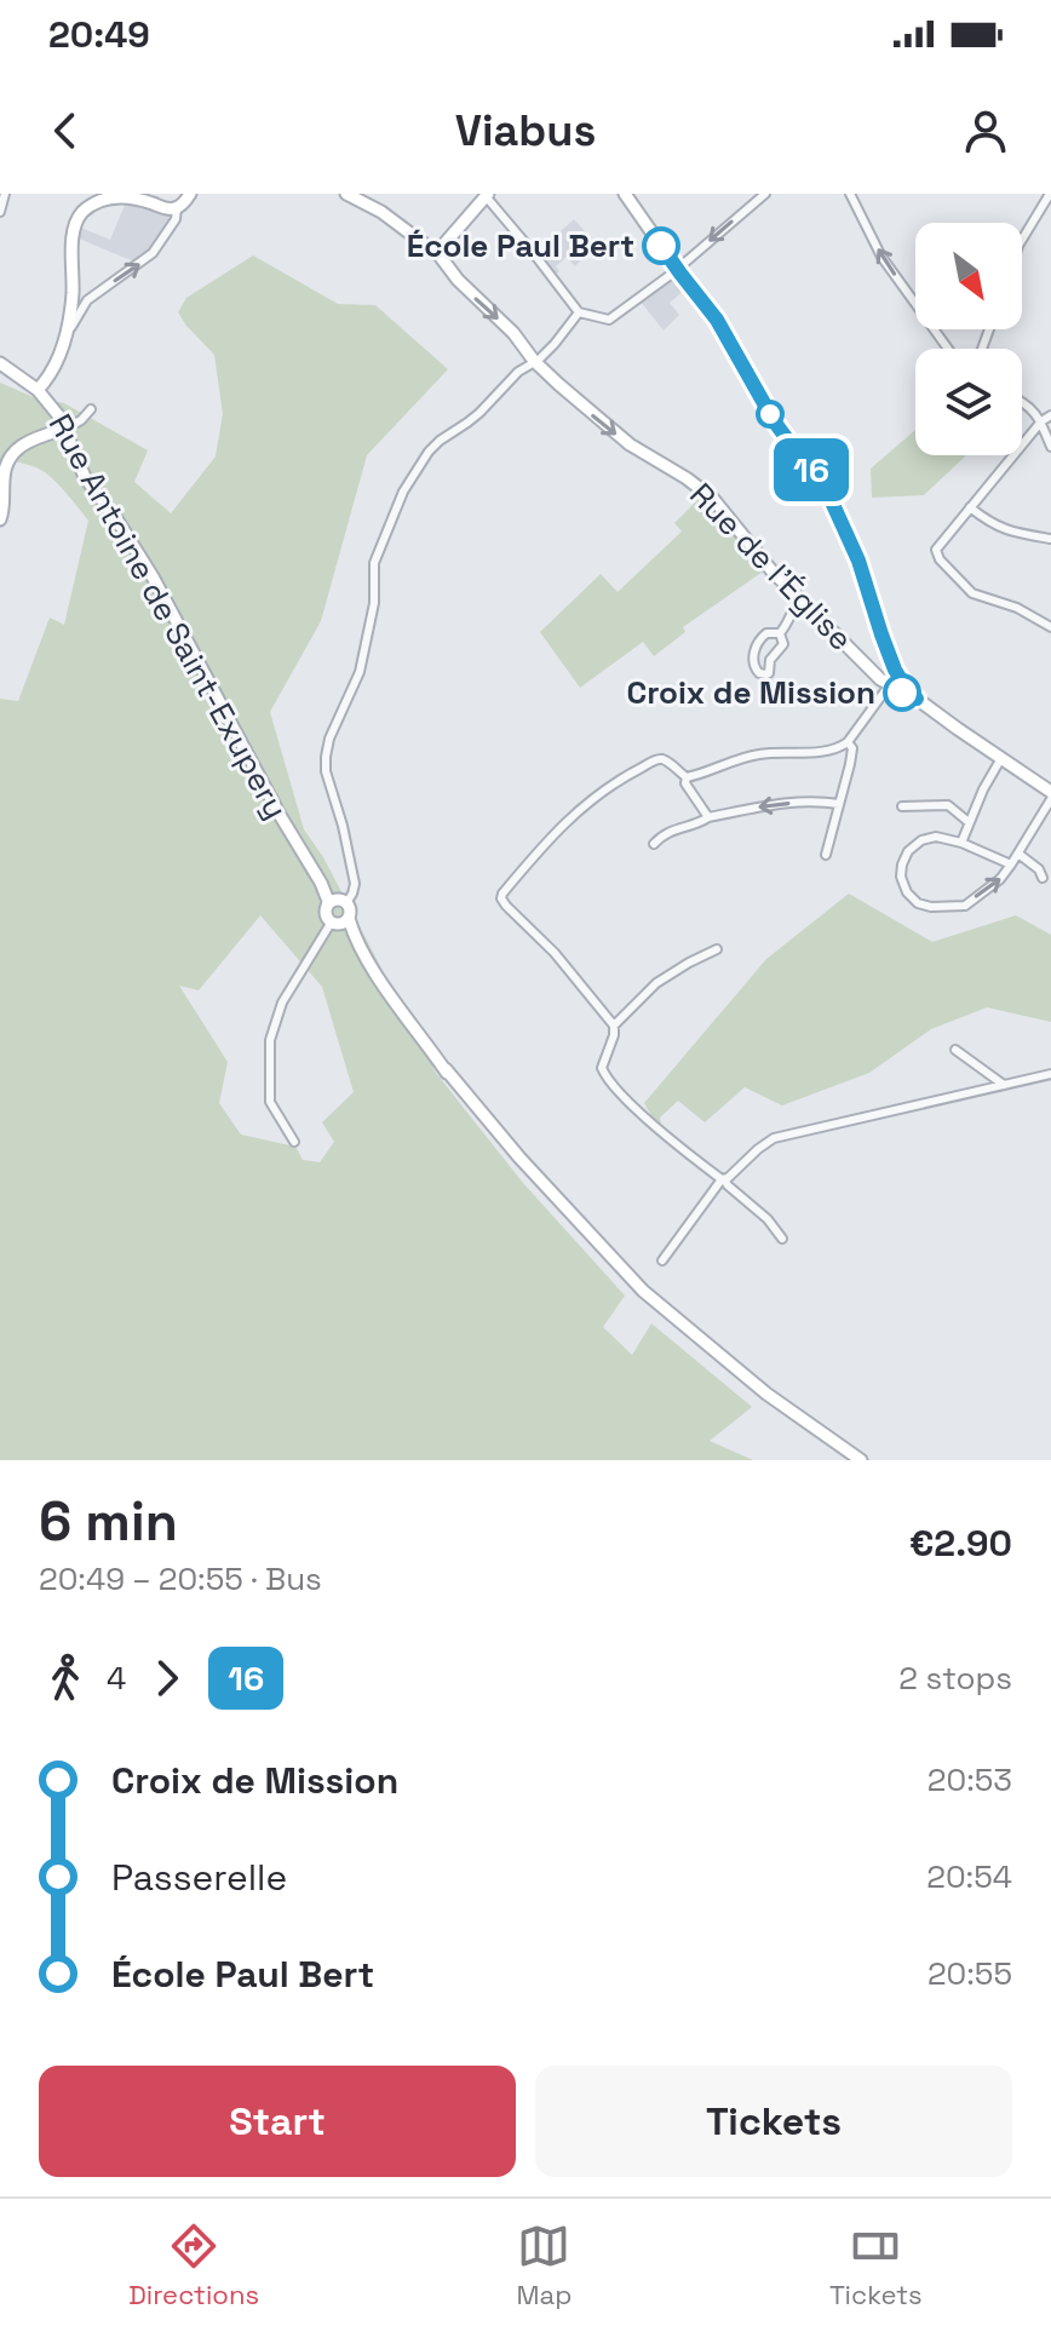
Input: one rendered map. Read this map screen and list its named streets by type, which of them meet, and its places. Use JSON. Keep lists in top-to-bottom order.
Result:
{
  "streets": {
    "main road": ["Rue de l'Église", "Rue Antoine de Saint-Exupery"]
  },
  "one_way": ["Rue de l'Église"],
  "places": ["École Paul Bert", "Croix de Mission"],
  "lines": ["bus line 16"],
  "north": "bottom right",
  "page": {
    "status": "20:49",
    "header": "Viabus",
    "on_map": "16",
    "heading": ["6 min", "20:49 – 20:55 · Bus", "€2.90"],
    "legs": ["4", "16", "2 stops"],
    "list": [
      {
        "name": "Croix de Mission",
        "value": "20:53"
      },
      {
        "name": "Passerelle",
        "value": "20:54"
      },
      {
        "name": "École Paul Bert",
        "value": "20:55"
      }
    ],
    "buttons": ["Start", "Tickets"],
    "tabs": ["Directions", "Map", "Tickets"]
  }
}
